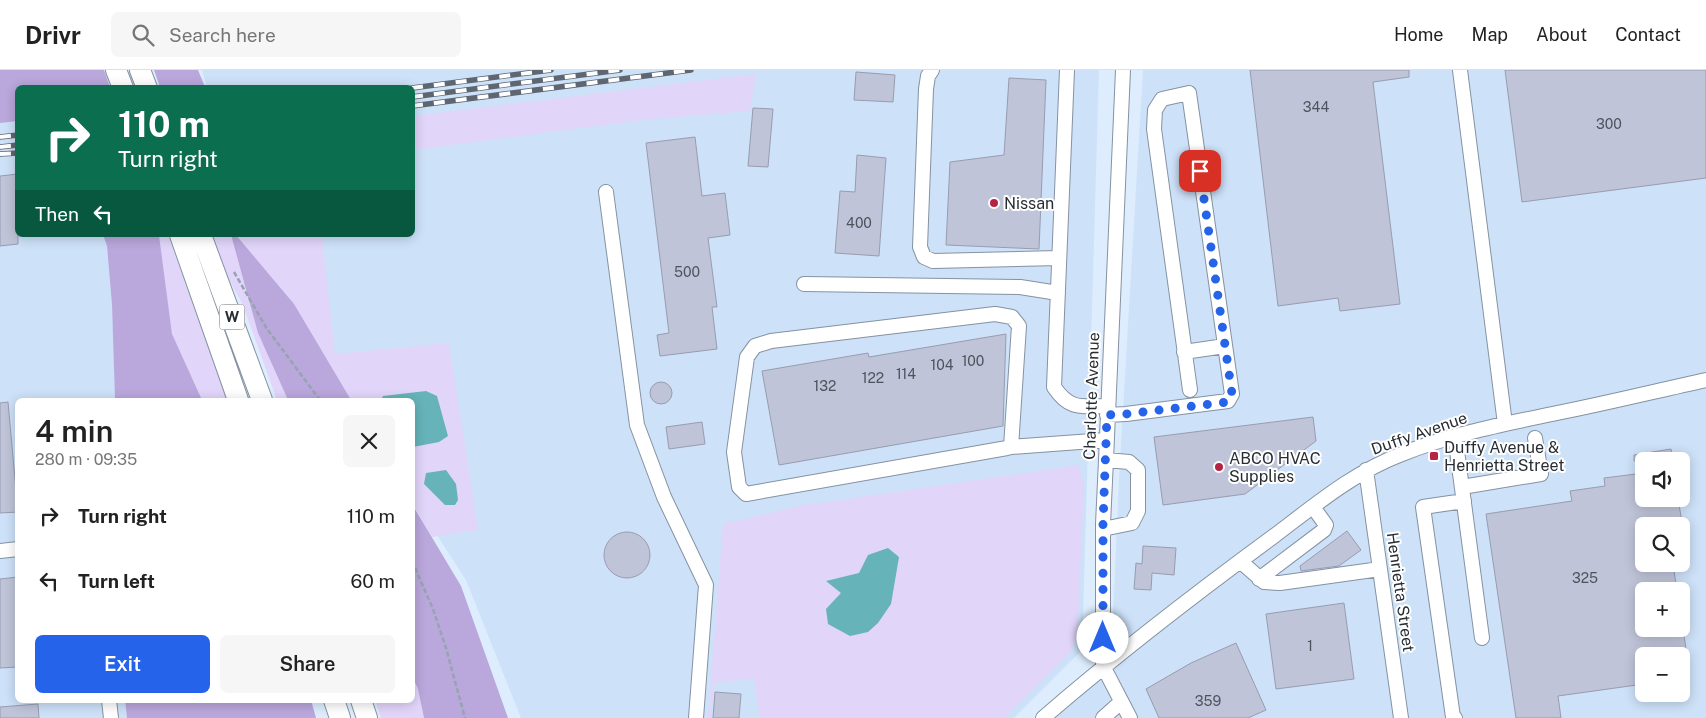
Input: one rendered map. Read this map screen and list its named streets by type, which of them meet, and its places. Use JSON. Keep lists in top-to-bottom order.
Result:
{
  "streets": {
    "highway": ["W"],
    "street": ["Charlotte Avenue", "Duffy Avenue", "Henrietta Street"]
  },
  "crossings": [
    ["Charlotte Avenue", "Duffy Avenue"],
    ["Duffy Avenue", "Henrietta Street"]
  ],
  "places": {
    "other": ["Nissan", "ABCO HVAC Supplies"],
    "transit": ["Duffy Avenue & Henrietta Street"]
  },
  "house_numbers": [
    "344",
    "300",
    "400",
    "500",
    "100",
    "104",
    "114",
    "122",
    "132",
    "325",
    "1",
    "359"
  ],
  "page": {
    "header": "Drivr",
    "search": "Search here",
    "nav": [
      "Home",
      "Map",
      "About",
      "Contact"
    ],
    "turn": ["110 m", "Turn right"],
    "then": "Then",
    "heading": ["4 min", "280 m · 09:35"],
    "map_buttons": ["+", "−"],
    "list": [
      {
        "name": "Turn right",
        "value": "110 m"
      },
      {
        "name": "Turn left",
        "value": "60 m"
      }
    ],
    "buttons": ["Exit", "Share"]
  }
}
